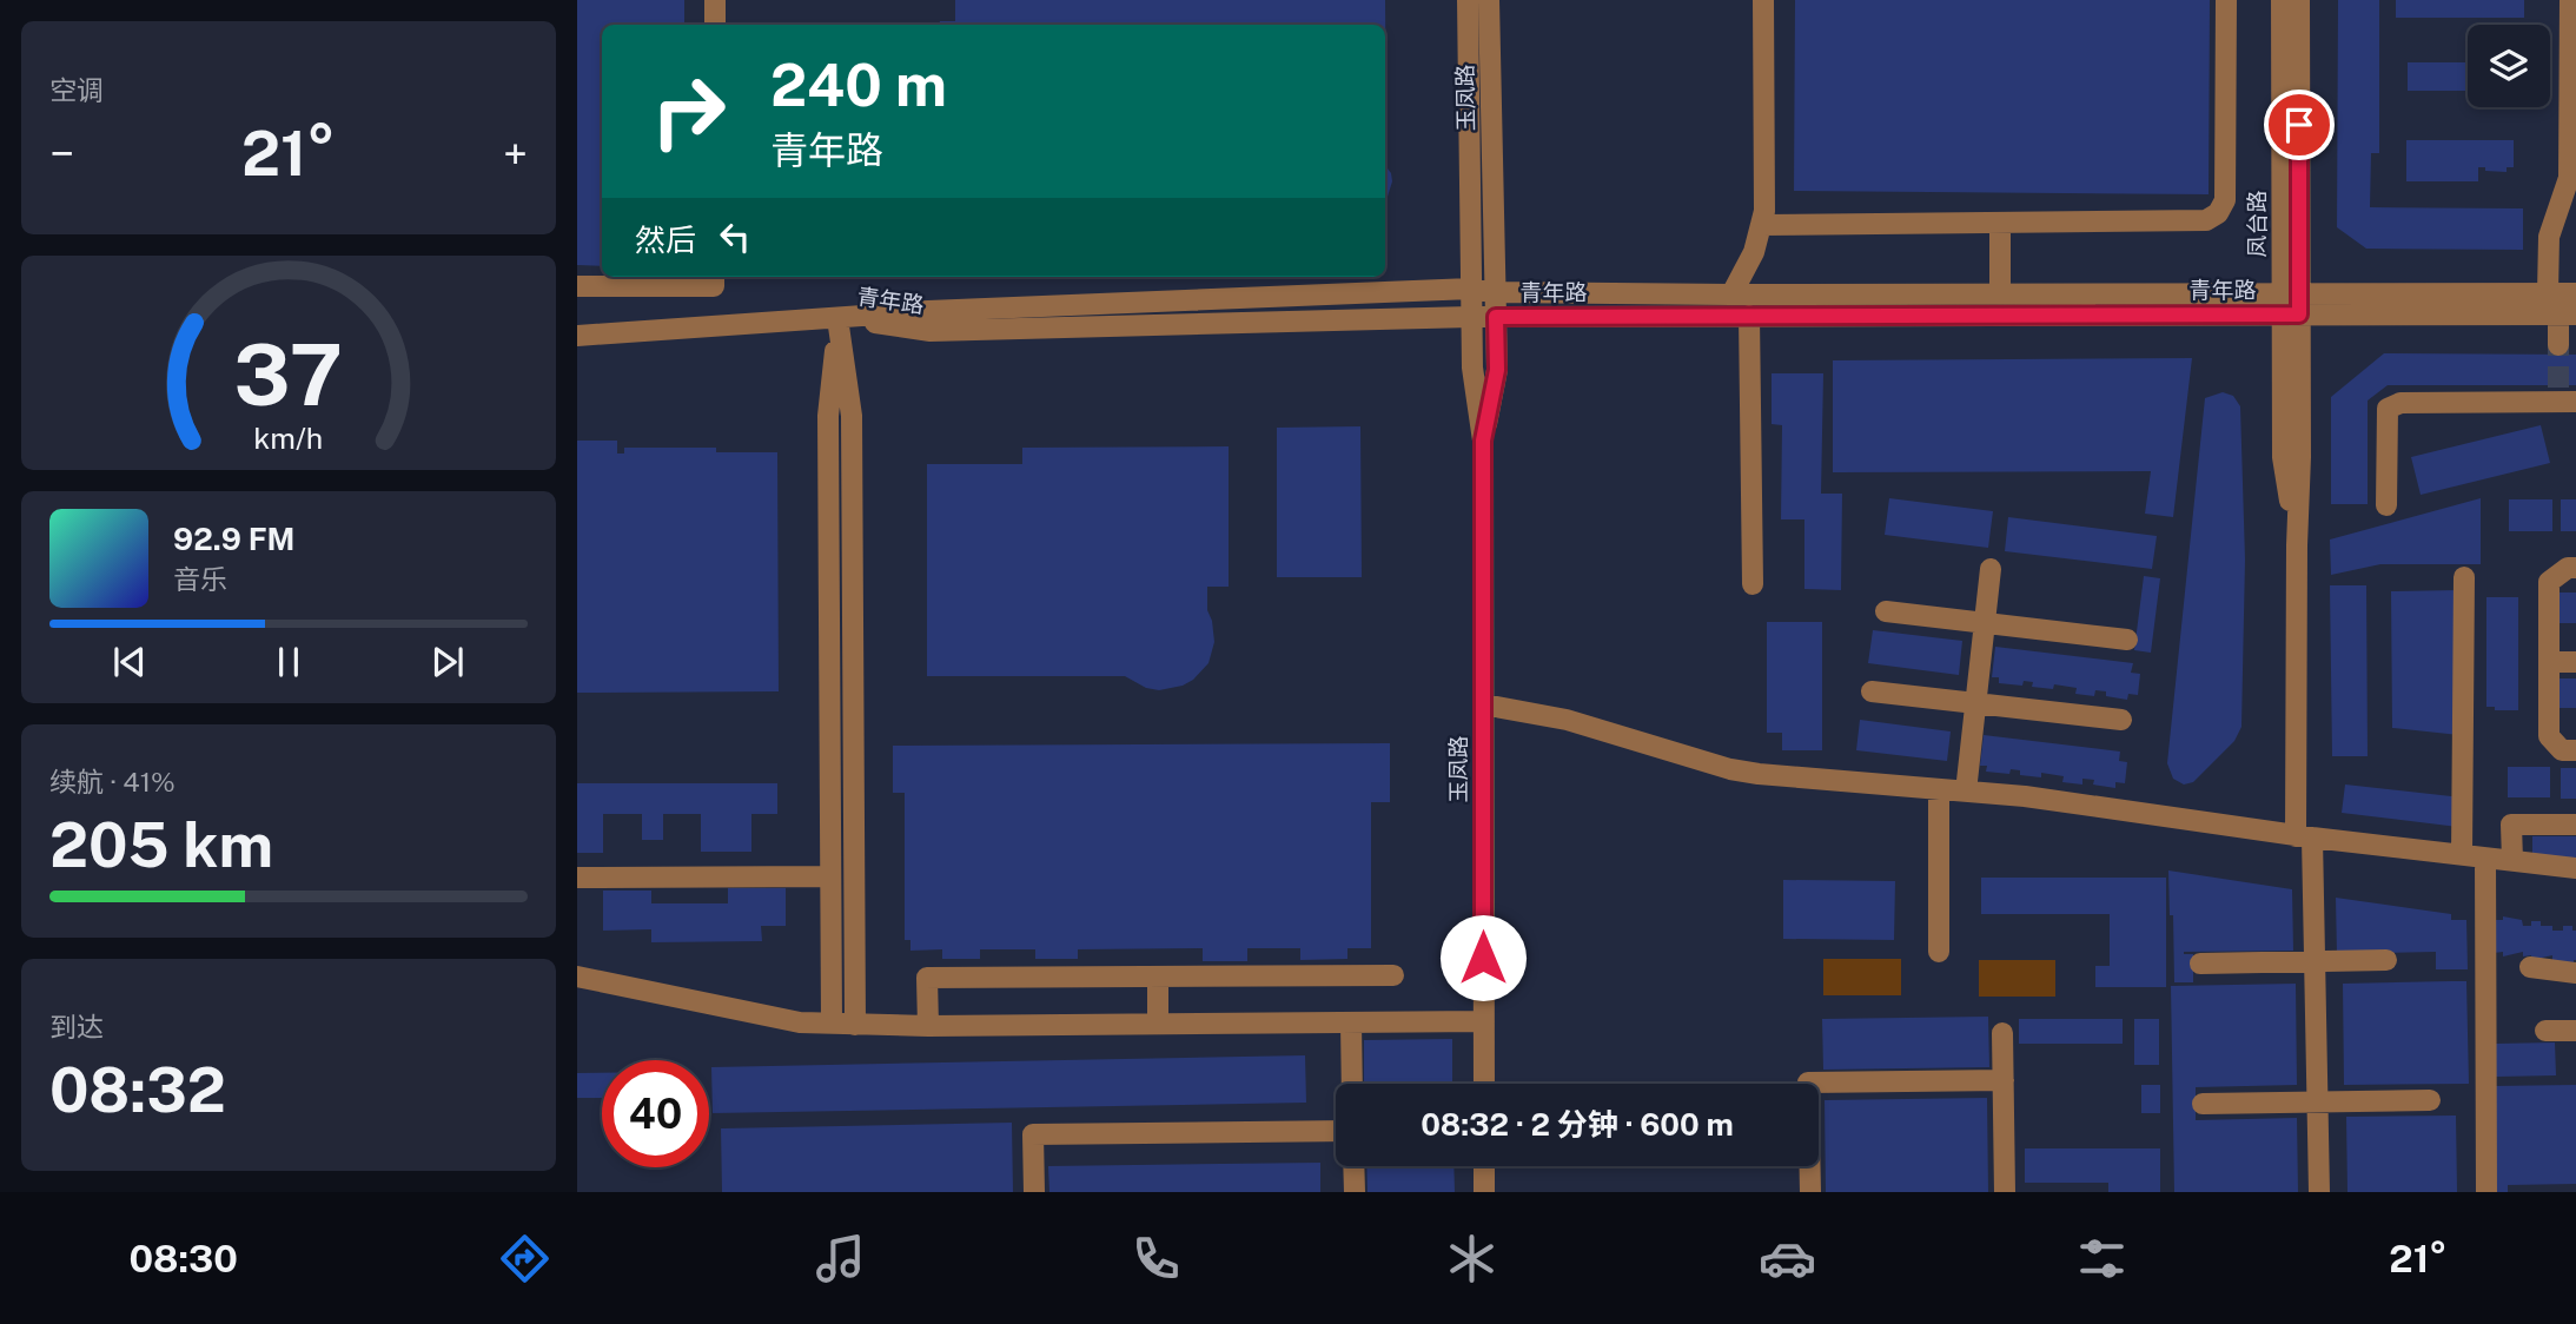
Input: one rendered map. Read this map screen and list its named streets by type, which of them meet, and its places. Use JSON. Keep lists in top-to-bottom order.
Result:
{
  "streets": {
    "street": ["玉凤路", "凤台路", "青年路"]
  },
  "crossings": [
    ["玉凤路", "青年路"],
    ["凤台路", "青年路"]
  ],
  "page": {
    "tile": [
      "空调",
      ["续航 · 41%", "205 km"],
      ["到达", "08:32"]
    ],
    "turn": ["240 m", "青年路"],
    "heat": ["−", "21°", "+"],
    "then": "然后",
    "song": ["92.9 FM", "音乐"],
    "limit": "40",
    "trip": "08:32 · 2 分钟 · 600 m",
    "tabs": ["08:30", "21°"],
    "gauge": ["37", "km/h"]
  }
}
